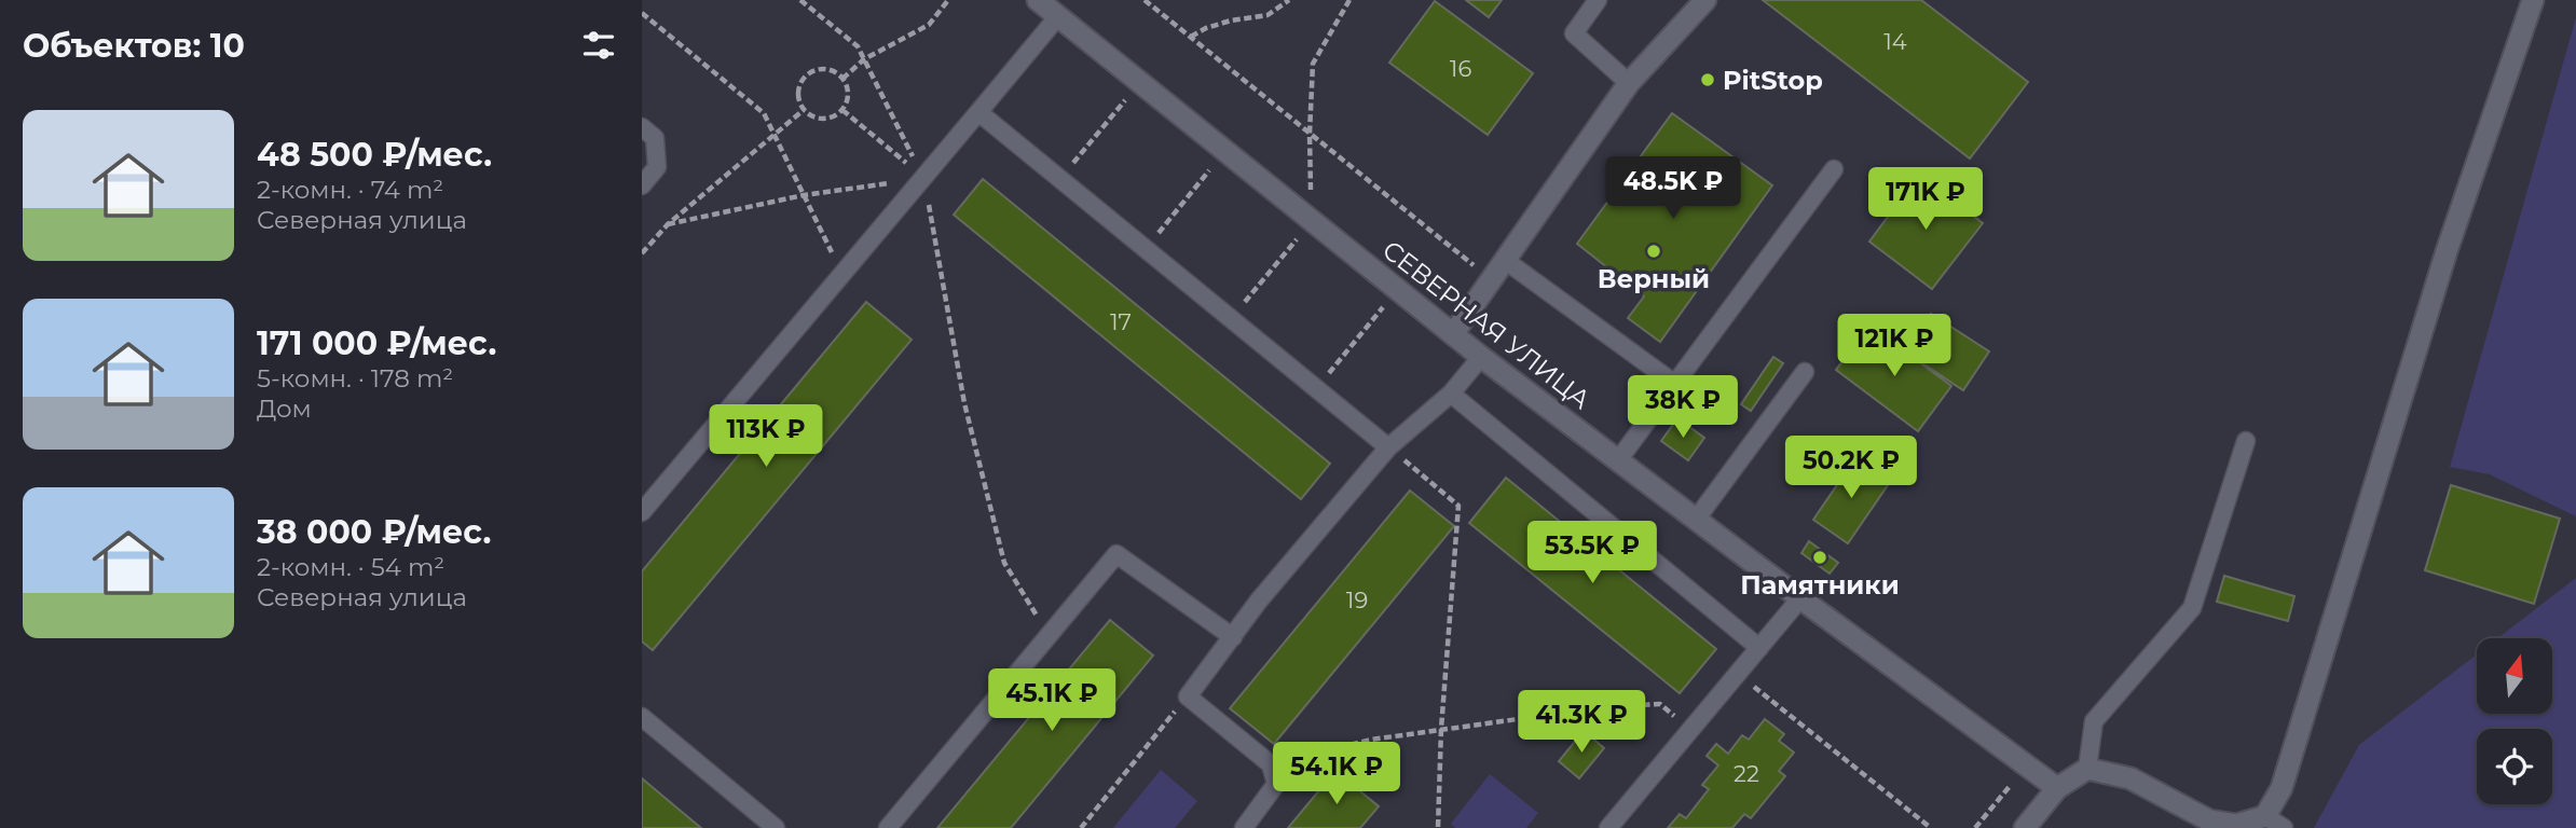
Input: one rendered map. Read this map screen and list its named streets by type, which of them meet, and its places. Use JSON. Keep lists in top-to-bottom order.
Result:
{
  "streets": {
    "street": ["СЕВЕРНАЯ УЛИЦА"]
  },
  "places": ["PitStop", "Верный", "Памятники"],
  "house_numbers": [
    "14",
    "16",
    "17",
    "19",
    "22"
  ],
  "north": "top",
  "page": {
    "heading": "Объектов: 10",
    "list": [
      {
        "name": "48 500 ₽/мес.",
        "note": "2-комн. · 74 m² · Северная улица"
      },
      {
        "name": "171 000 ₽/мес.",
        "note": "5-комн. · 178 m² · Дом"
      },
      {
        "name": "38 000 ₽/мес.",
        "note": "2-комн. · 54 m² · Северная улица"
      }
    ],
    "price": [
      "48.5K ₽",
      "171K ₽",
      "121K ₽",
      "38K ₽",
      "113K ₽",
      "50.2K ₽",
      "53.5K ₽",
      "45.1K ₽",
      "41.3K ₽",
      "54.1K ₽"
    ]
  }
}
